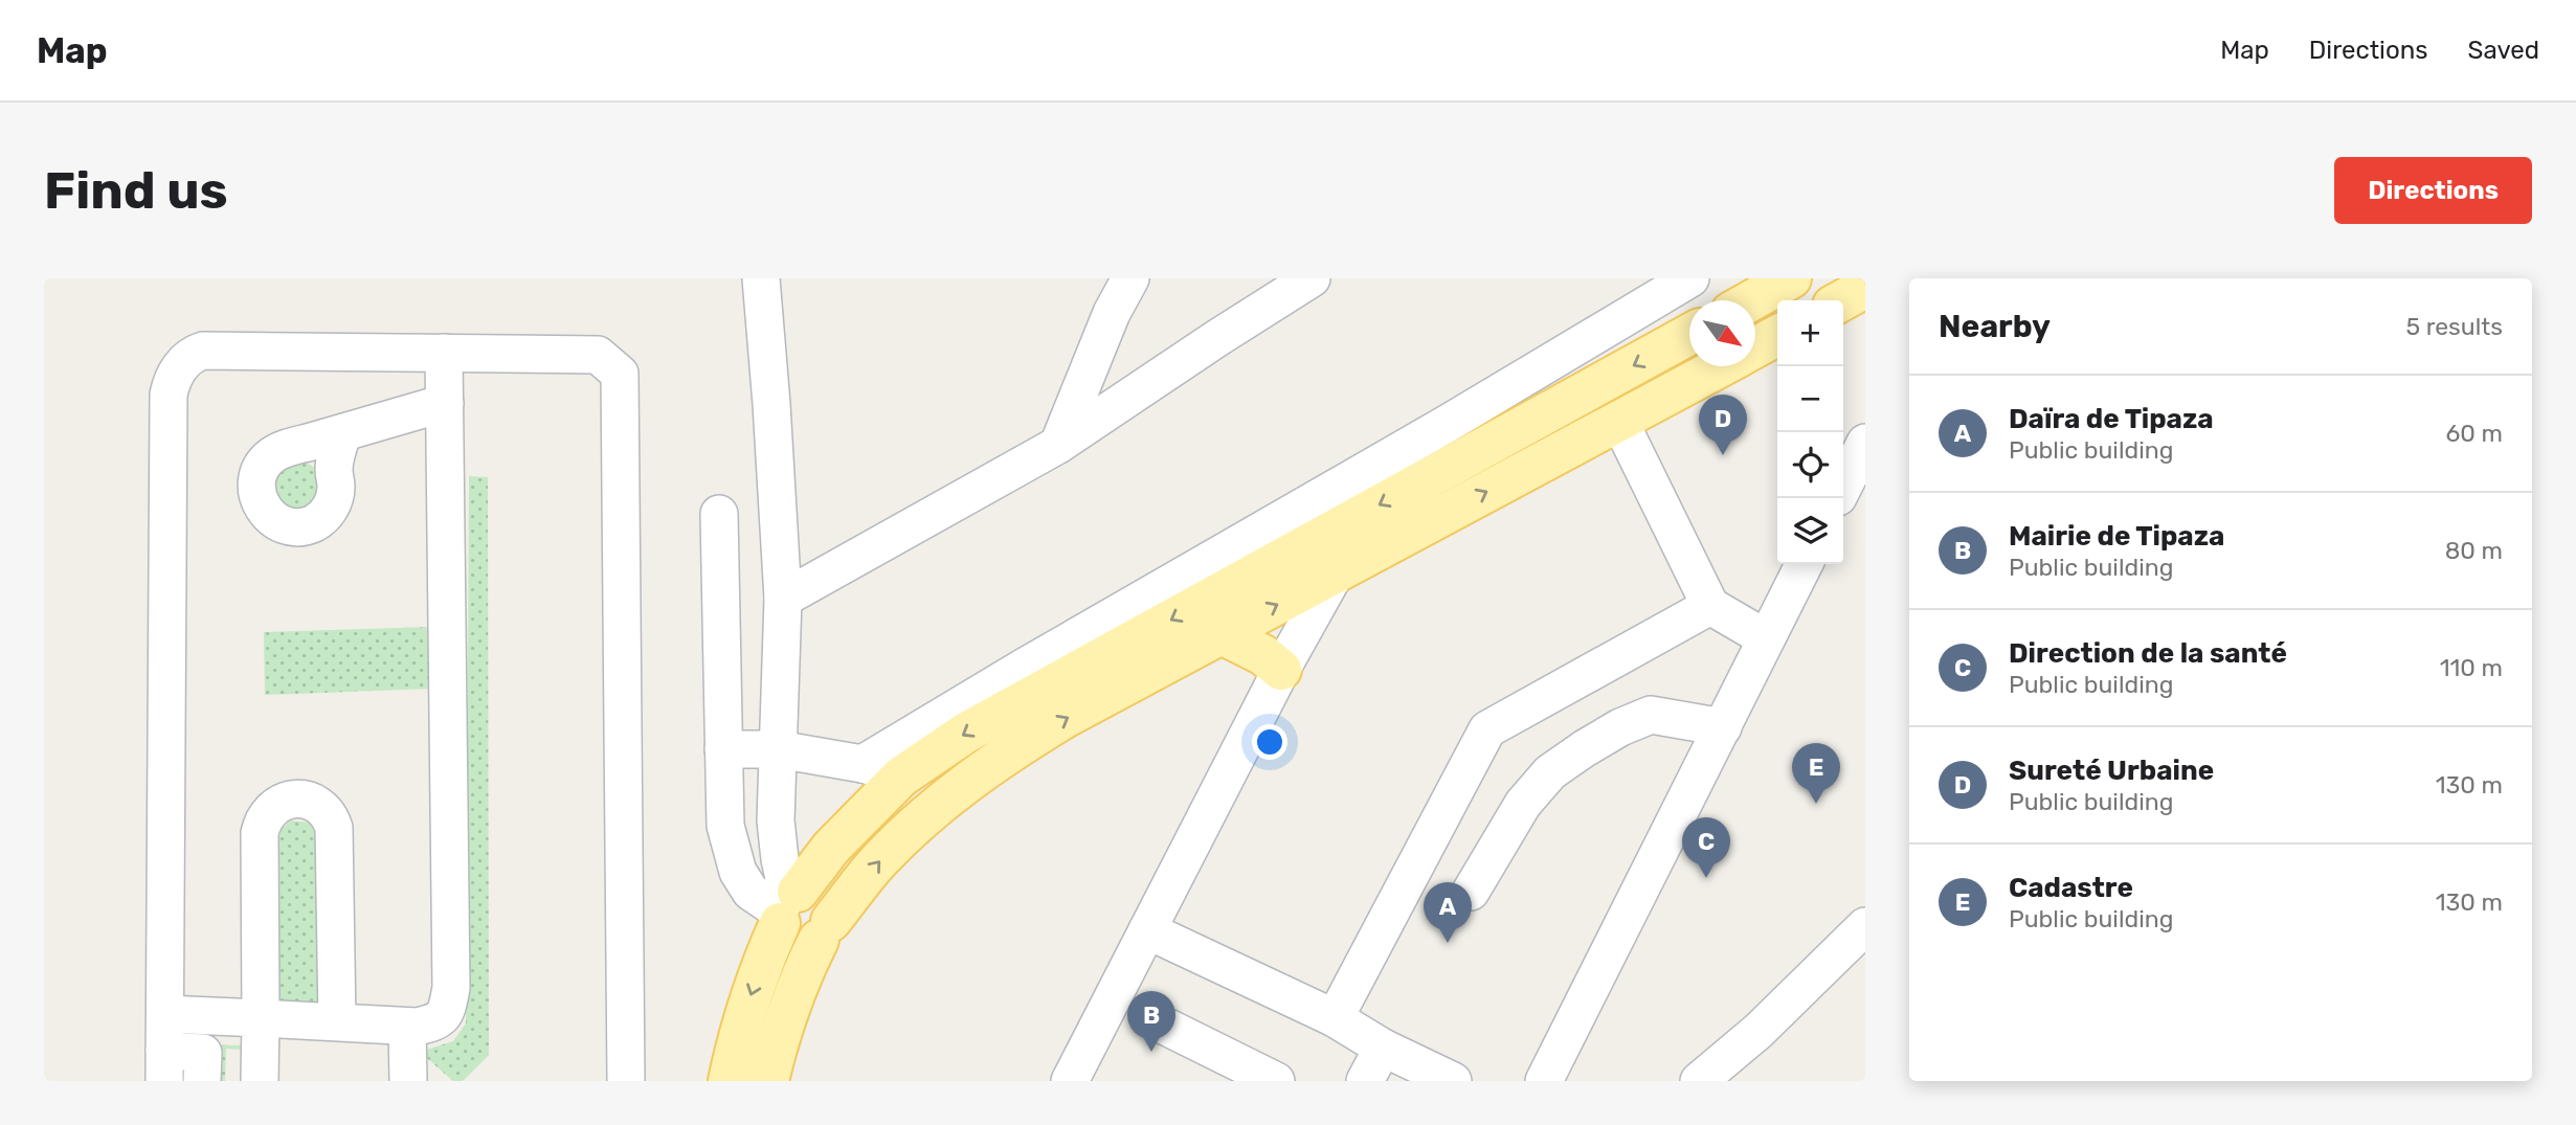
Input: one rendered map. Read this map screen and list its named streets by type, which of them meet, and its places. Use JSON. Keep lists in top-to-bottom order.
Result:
{
  "north": "bottom right",
  "page": {
    "header": "Map",
    "nav": ["Map", "Directions", "Saved"],
    "buttons": "Directions",
    "title": "Find us",
    "heading": ["Nearby", "5 results"],
    "map_buttons": ["+", "−"],
    "list": [
      {
        "mark": "A",
        "name": "Daïra de Tipaza",
        "note": "Public building",
        "value": "60 m"
      },
      {
        "mark": "B",
        "name": "Mairie de Tipaza",
        "note": "Public building",
        "value": "80 m"
      },
      {
        "mark": "C",
        "name": "Direction de la santé",
        "note": "Public building",
        "value": "110 m"
      },
      {
        "mark": "D",
        "name": "Sureté Urbaine",
        "note": "Public building",
        "value": "130 m"
      },
      {
        "mark": "E",
        "name": "Cadastre",
        "note": "Public building",
        "value": "130 m"
      }
    ],
    "pins": [
      "D",
      "E",
      "C",
      "A",
      "B"
    ]
  }
}
